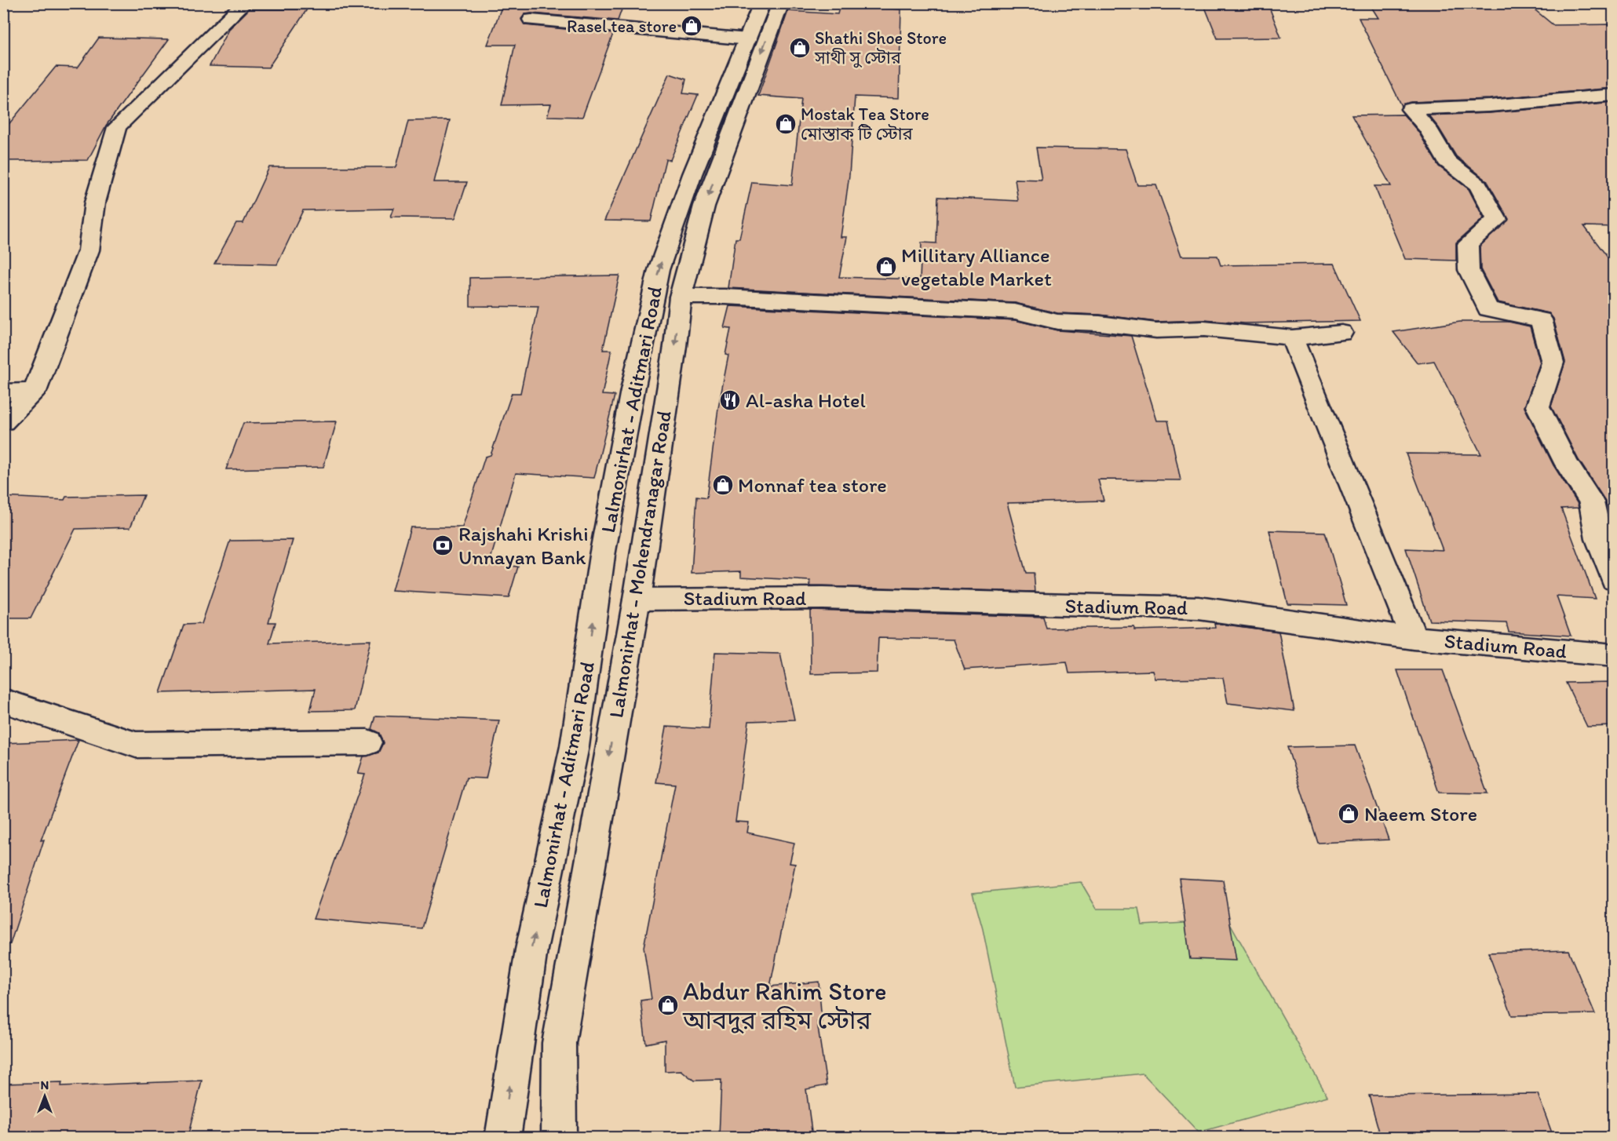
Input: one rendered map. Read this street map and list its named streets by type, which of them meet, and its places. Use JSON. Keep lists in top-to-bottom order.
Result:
{
  "streets": {
    "main road": ["Lalmonirhat - Aditmari Road", "Lalmonirhat - Mohendranagar Road", "Stadium Road"]
  },
  "crossings": [
    ["Lalmonirhat - Mohendranagar Road", "Stadium Road"]
  ],
  "one_way": ["Lalmonirhat - Aditmari Road", "Lalmonirhat - Mohendranagar Road"],
  "places": {
    "shop": [
      "Rasel tea store",
      "Shathi Shoe Store সাথী সু স্টোর",
      "Mostak Tea Store মোস্তাক টি স্টোর",
      "Millitary Alliance vegetable Market",
      "Monnaf tea store",
      "Naeem Store",
      "Abdur Rahim Store আবদুর রহিম স্টোর"
    ],
    "restaurant": ["Al-asha Hotel"],
    "bank": ["Rajshahi Krishi Unnayan Bank"]
  },
  "north": "top"
}
